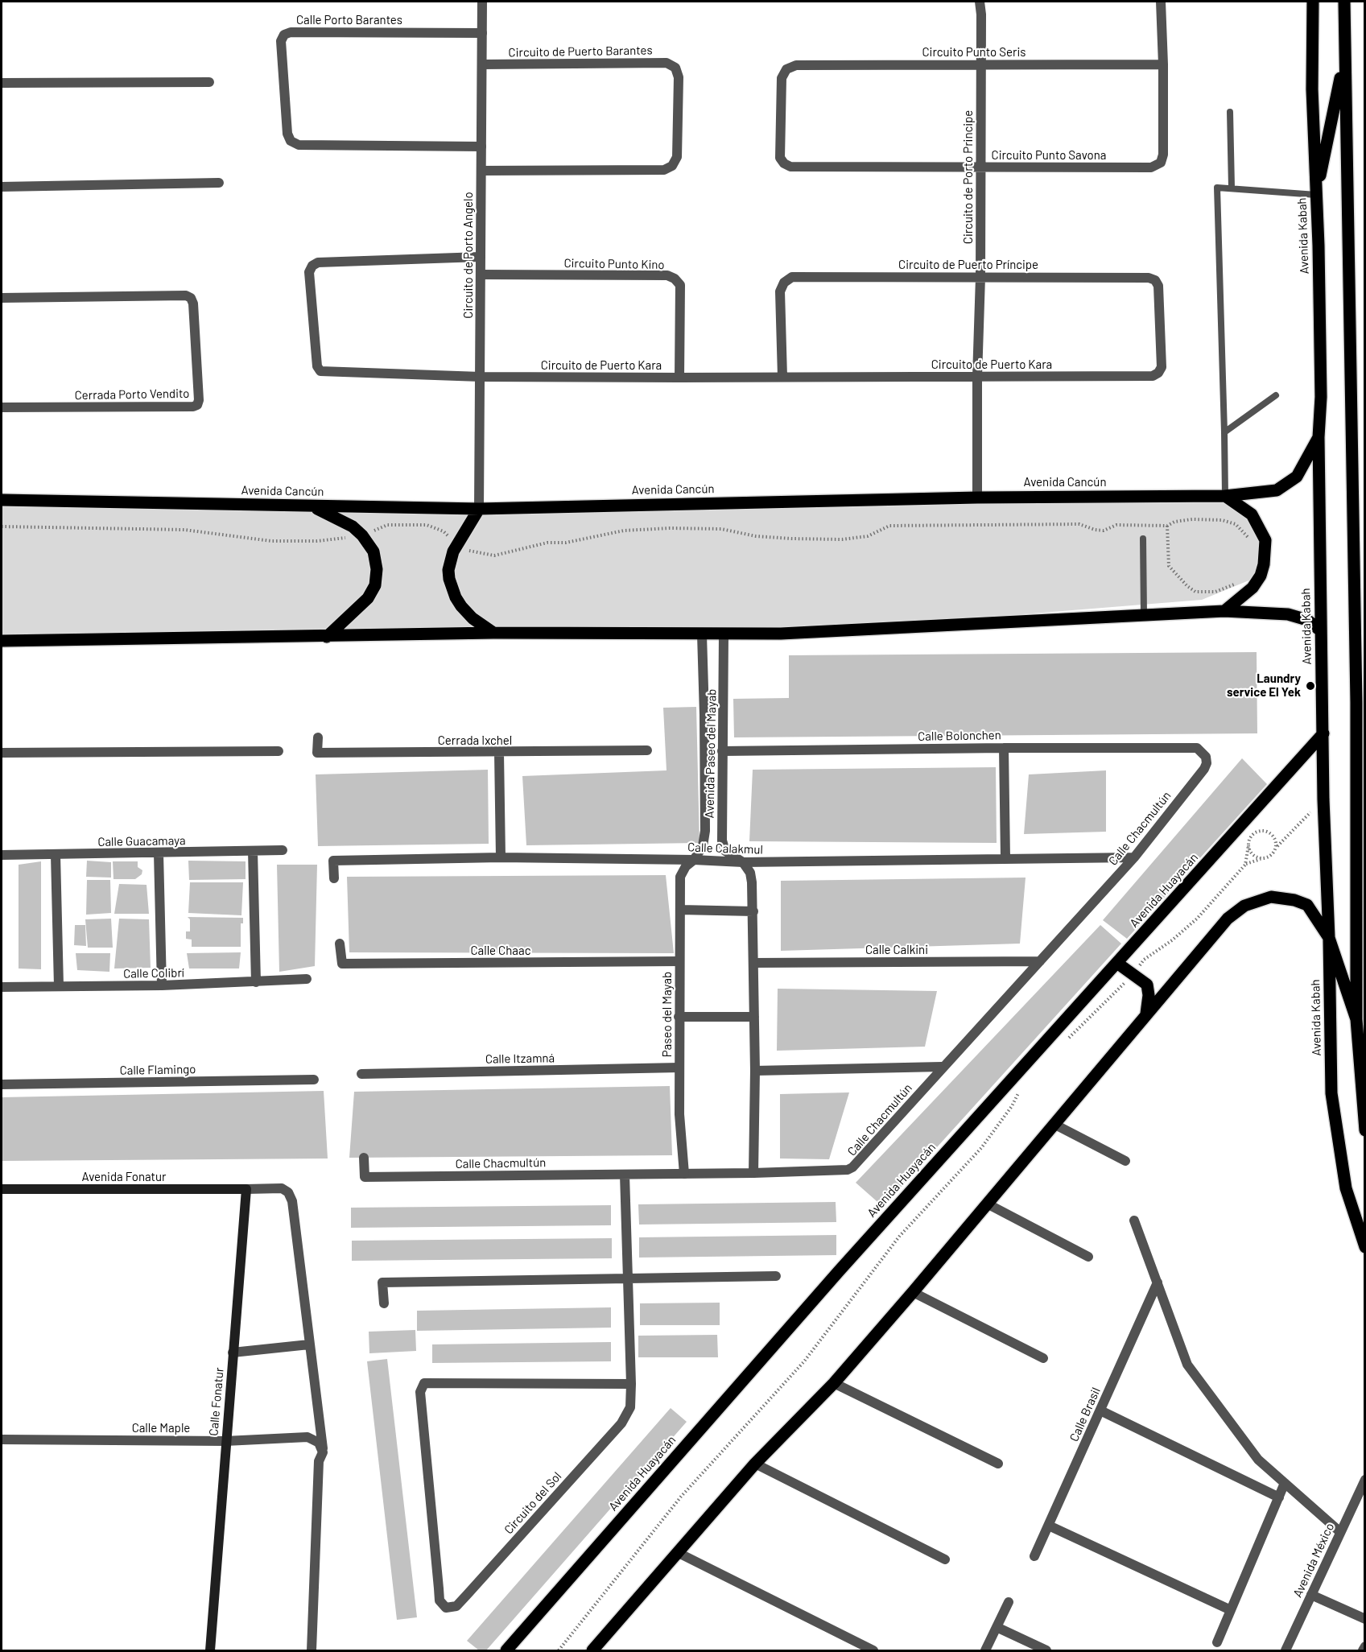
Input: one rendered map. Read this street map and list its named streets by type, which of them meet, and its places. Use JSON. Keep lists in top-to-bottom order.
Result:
{
  "streets": {
    "main road": [
      "Avenida Kabah",
      "Avenida Cancún",
      "Avenida Huayacán",
      "Avenida Fonatur",
      "Calle Fonatur"
    ],
    "street": [
      "Calle Porto Barantes",
      "Circuito de Puerto Barantes",
      "Circuito Punto Seris",
      "Circuito Punto Savona",
      "Circuito de Porto Principe",
      "Circuito de Porto Angelo",
      "Circuito Punto Kino",
      "Circuito de Puerto Príncipe",
      "Circuito de Puerto Kara",
      "Cerrada Porto Vendito",
      "Calle Bolonchen",
      "Cerrada Ixchel",
      "Avenida Paseo del Mayab",
      "Calle Chacmultún",
      "Calle Guacamaya",
      "Calle Calakmul",
      "Calle Calkini",
      "Calle Chaac",
      "Calle Colibrí",
      "Paseo del Mayab",
      "Calle Itzamná",
      "Calle Flamingo",
      "Calle Brasil",
      "Calle Maple",
      "Circuito del Sol",
      "Avenida México"
    ]
  },
  "crossings": [
    ["Calle Porto Barantes", "Circuito de Porto Angelo"],
    ["Circuito de Puerto Barantes", "Circuito de Porto Angelo"],
    ["Circuito Punto Seris", "Circuito Punto Savona"],
    ["Circuito Punto Seris", "Circuito de Porto Principe"],
    ["Circuito Punto Savona", "Circuito de Porto Principe"],
    ["Circuito de Porto Principe", "Circuito de Puerto Príncipe"],
    ["Circuito de Porto Principe", "Circuito de Puerto Kara"],
    ["Circuito de Porto Principe", "Avenida Cancún"],
    ["Avenida Kabah", "Avenida Cancún"],
    ["Avenida Kabah", "Avenida Huayacán"],
    ["Circuito de Porto Angelo", "Circuito Punto Kino"],
    ["Circuito de Porto Angelo", "Circuito de Puerto Kara"],
    ["Circuito de Porto Angelo", "Avenida Cancún"],
    ["Circuito Punto Kino", "Circuito de Puerto Kara"],
    ["Circuito de Puerto Príncipe", "Circuito de Puerto Kara"],
    ["Calle Bolonchen", "Avenida Paseo del Mayab"],
    ["Calle Bolonchen", "Calle Chacmultún"],
    ["Avenida Paseo del Mayab", "Calle Calakmul"],
    ["Avenida Paseo del Mayab", "Paseo del Mayab"],
    ["Calle Chacmultún", "Calle Calakmul"],
    ["Calle Chacmultún", "Calle Calkini"],
    ["Calle Chacmultún", "Paseo del Mayab"],
    ["Calle Calakmul", "Paseo del Mayab"],
    ["Calle Chaac", "Paseo del Mayab"],
    ["Paseo del Mayab", "Calle Itzamná"],
    ["Avenida Fonatur", "Calle Fonatur"],
    ["Calle Fonatur", "Calle Maple"]
  ],
  "places": ["Laundry service El Yek"]
}
